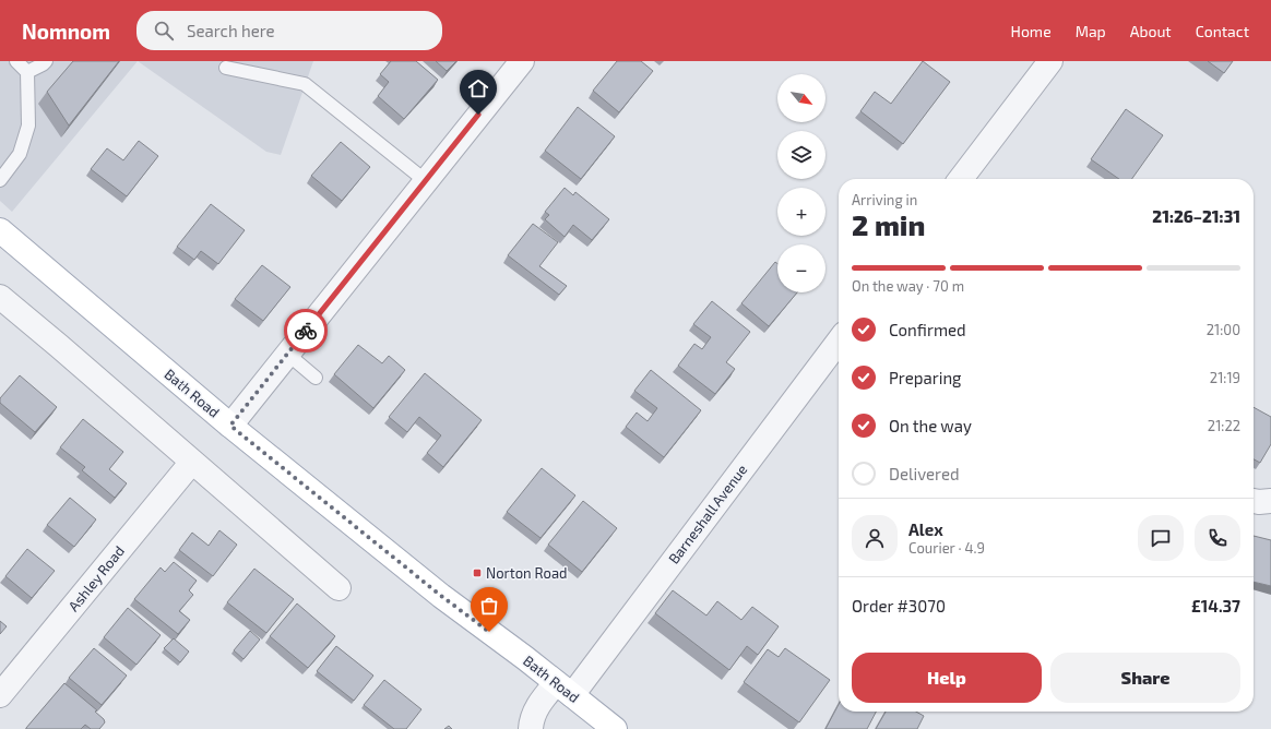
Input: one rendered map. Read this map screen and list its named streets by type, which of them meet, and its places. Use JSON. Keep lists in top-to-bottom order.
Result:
{
  "streets": {
    "main road": ["Bath Road"],
    "street": ["Barneshall Avenue", "Ashley Road"]
  },
  "crossings": [
    ["Bath Road", "Barneshall Avenue"]
  ],
  "places": {
    "transit": ["Norton Road"]
  },
  "north": "bottom right",
  "page": {
    "header": "Nomnom",
    "search": "Search here",
    "nav": [
      "Home",
      "Map",
      "About",
      "Contact"
    ],
    "map_buttons": ["+", "−"],
    "heading": ["2 min", "Arriving in", "21:26–21:31"],
    "panel": [
      "Alex",
      "Courier · 4.9",
      "Order #3070",
      "£14.37"
    ],
    "bar": "On the way · 70 m",
    "list": [
      ["Confirmed", "21:00"],
      ["Preparing", "21:19"],
      ["On the way", "21:22"],
      "Delivered"
    ],
    "buttons": ["Help", "Share"]
  }
}
